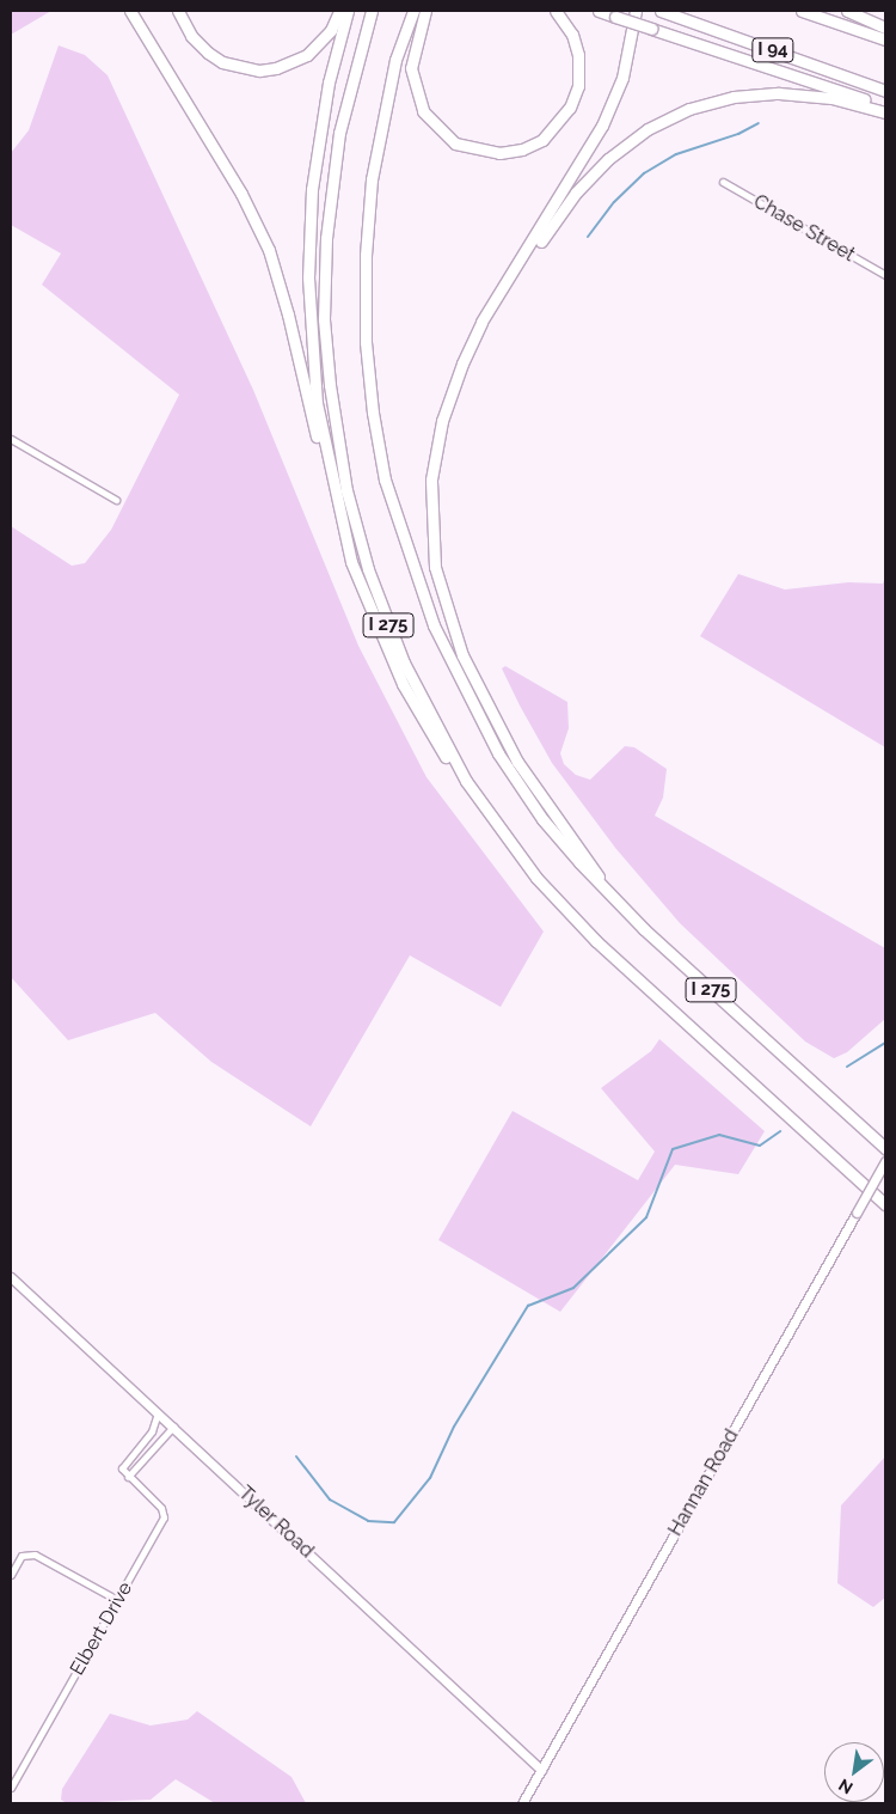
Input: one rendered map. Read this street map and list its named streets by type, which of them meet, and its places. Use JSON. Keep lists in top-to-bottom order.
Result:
{
  "streets": {
    "highway": ["I 94", "I 275"],
    "street": [
      "Chase Street",
      "Hannan Road",
      "Tyler Road",
      "Elbert Drive"
    ]
  },
  "crossings": [
    ["Hannan Road", "Tyler Road"]
  ],
  "north": "bottom left"
}
